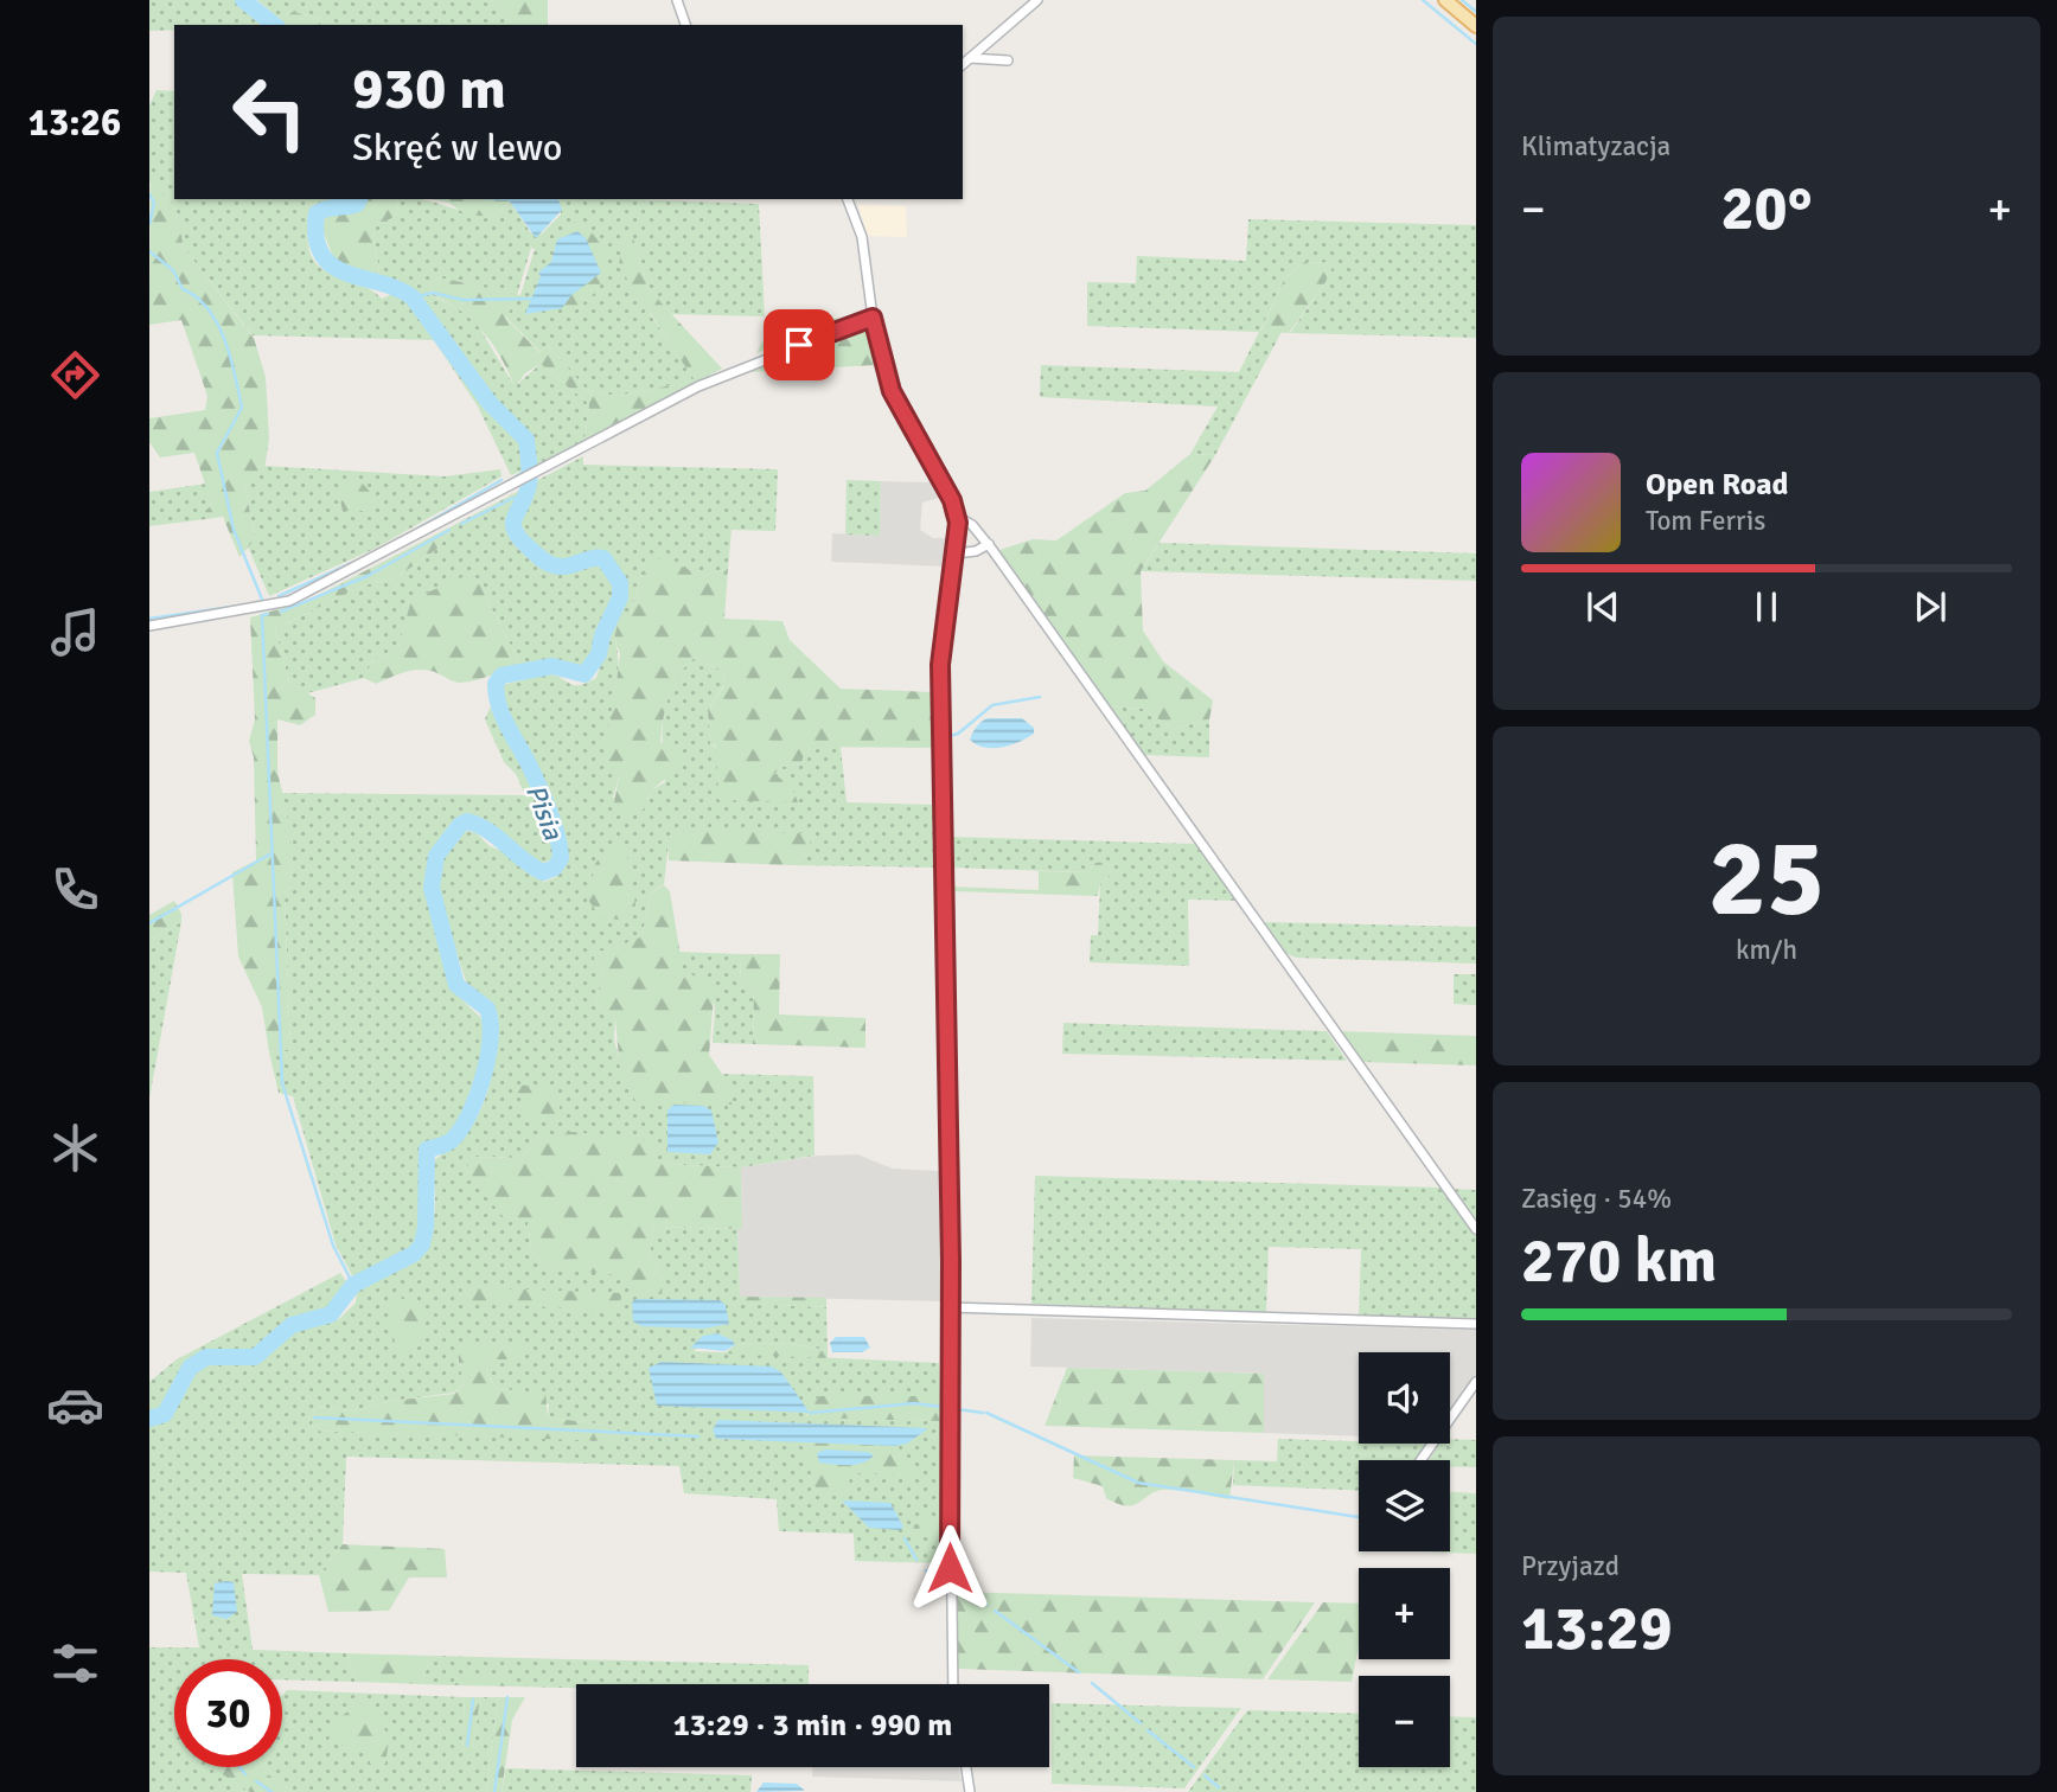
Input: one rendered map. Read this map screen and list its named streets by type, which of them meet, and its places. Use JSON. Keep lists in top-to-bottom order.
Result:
{
  "water": ["Pisia"],
  "page": {
    "tabs": "13:26",
    "tile": [
      "Klimatyzacja",
      ["25", "km/h"],
      ["Zasięg · 54%", "270 km"],
      ["Przyjazd", "13:29"]
    ],
    "turn": ["930 m", "Skręć w lewo"],
    "heat": ["−", "20°", "+"],
    "song": ["Open Road", "Tom Ferris"],
    "map_buttons": ["+", "−"],
    "limit": "30",
    "trip": "13:29 · 3 min · 990 m"
  }
}
